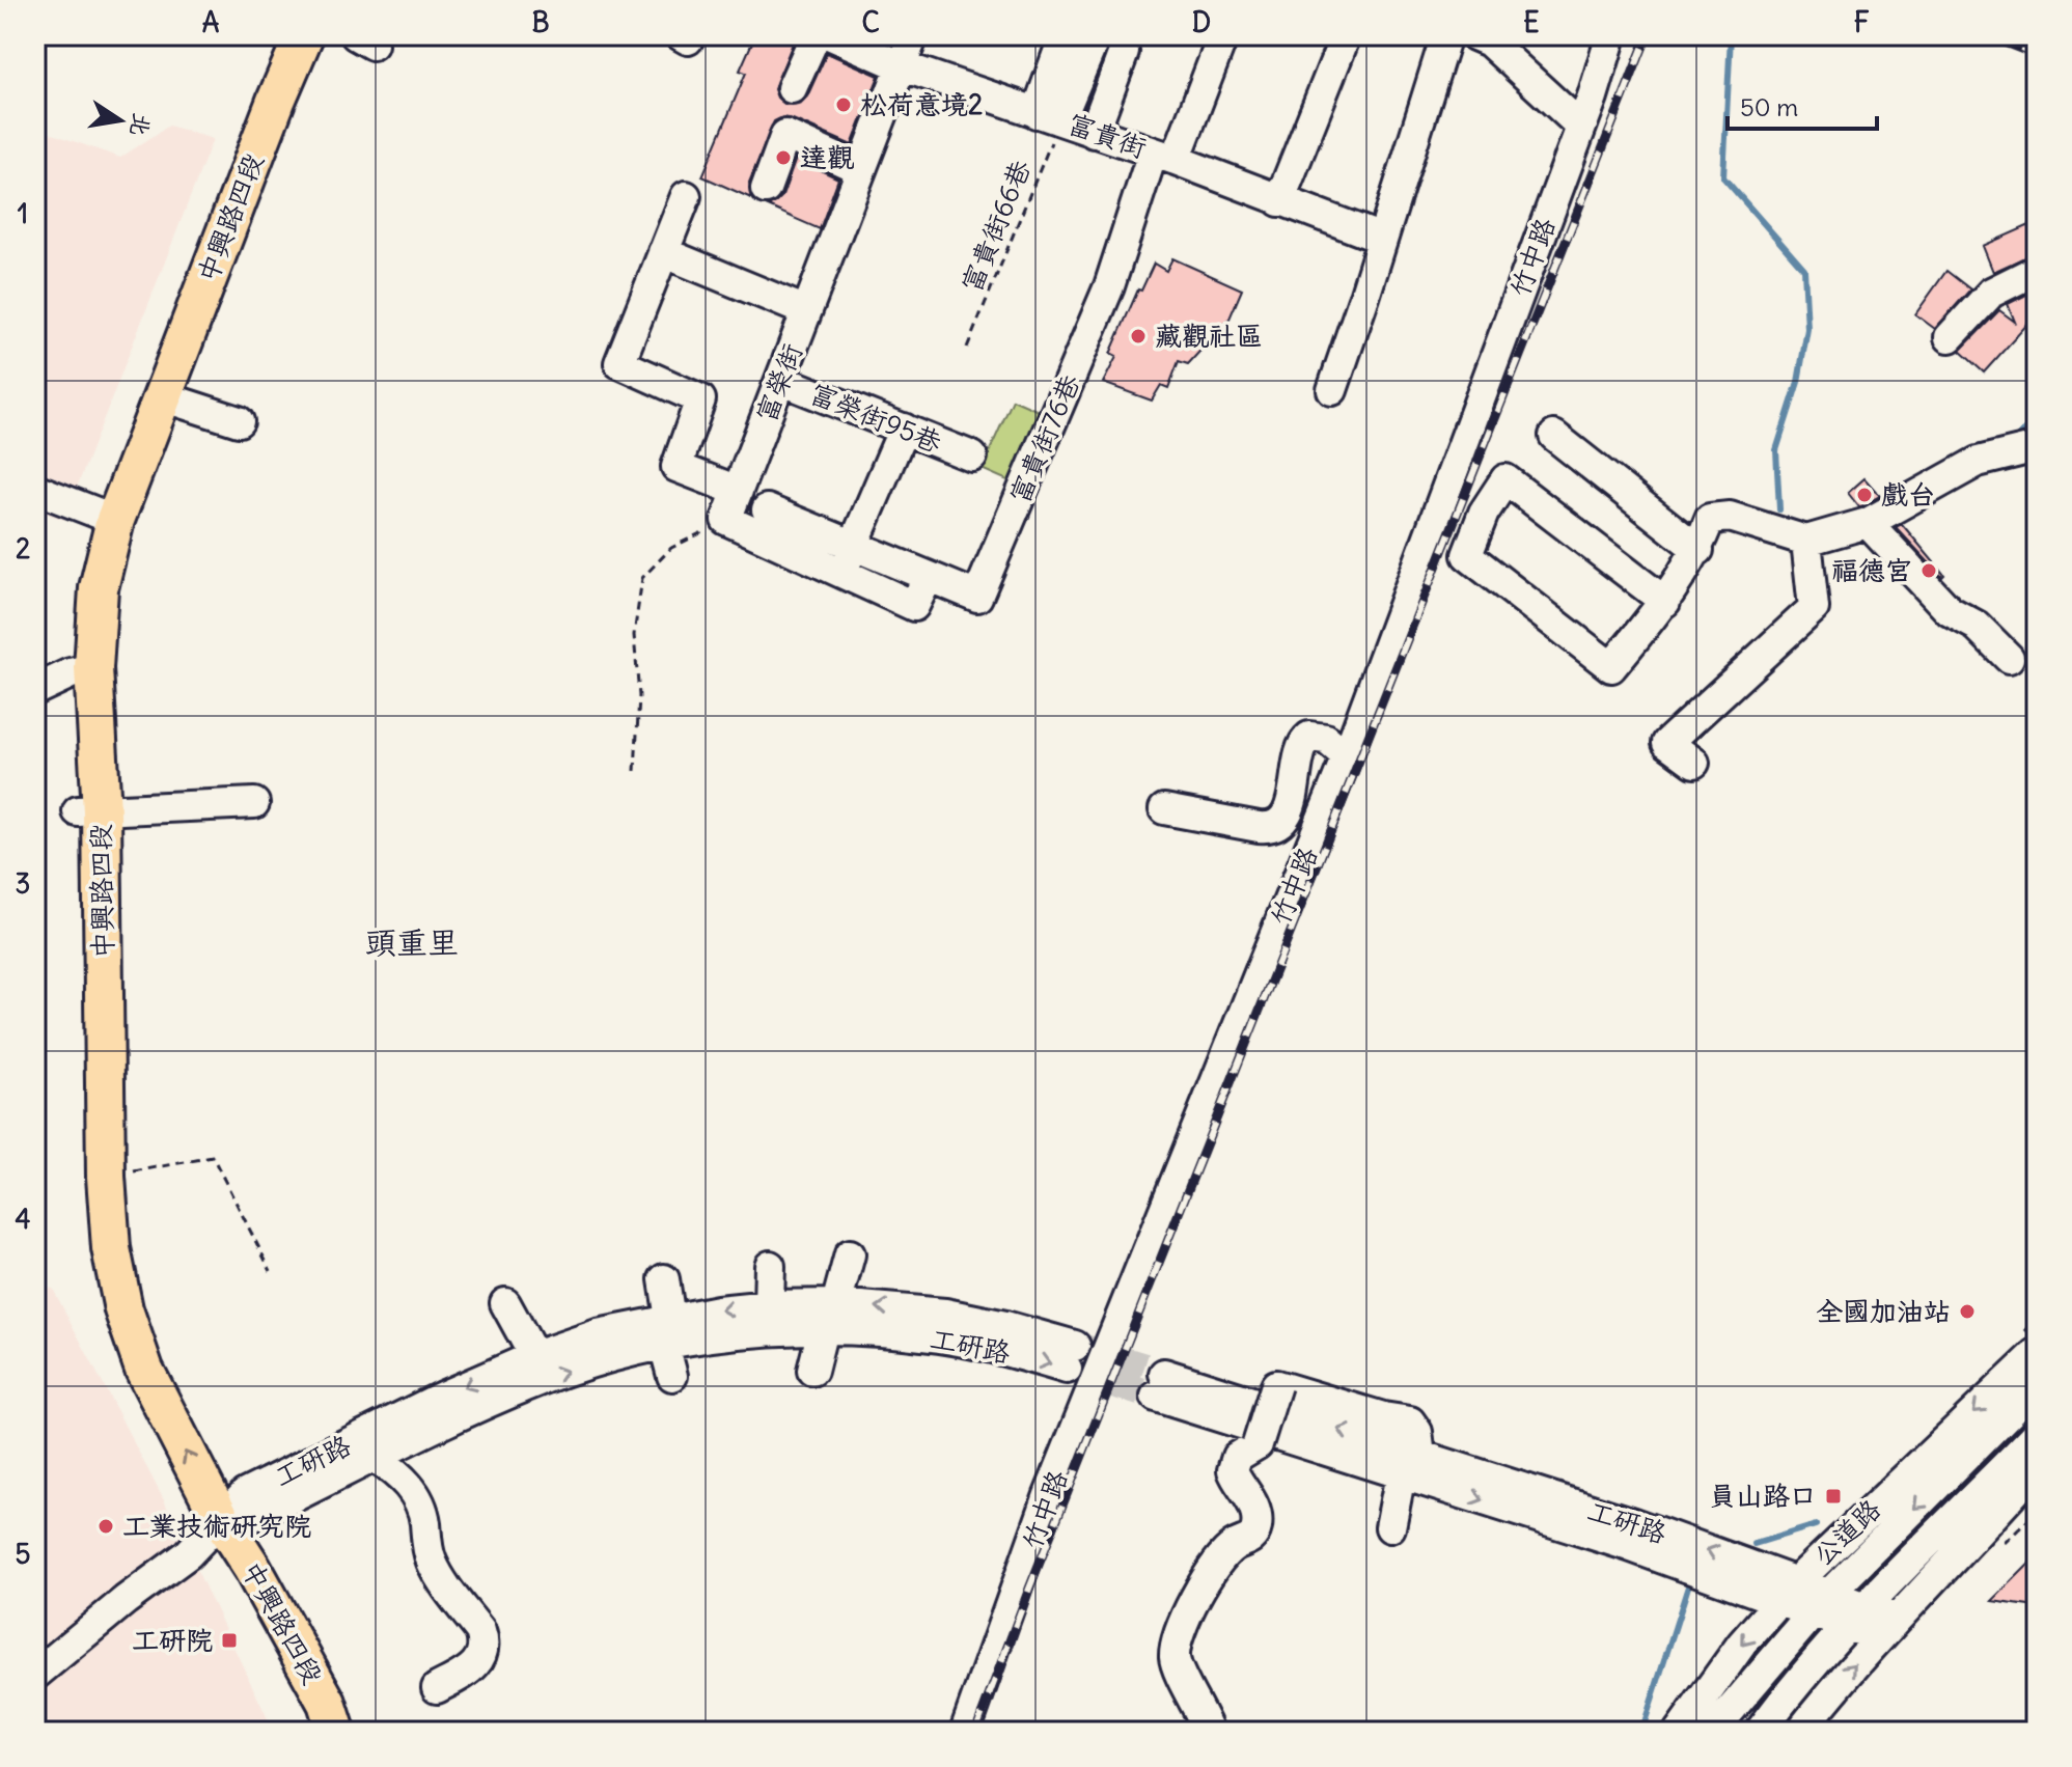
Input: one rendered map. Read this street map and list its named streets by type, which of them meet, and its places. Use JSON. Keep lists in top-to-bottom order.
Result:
{
  "streets": {
    "main road": ["中興路四段"],
    "street": [
      "富貴街",
      "竹中路",
      "富榮街",
      "富榮街95巷",
      "富貴街76巷",
      "工研路",
      "公道路"
    ],
    "path": ["富貴街66巷"]
  },
  "crossings": [
    ["富貴街", "富貴街66巷"],
    ["富貴街", "富榮街"],
    ["富貴街", "富貴街76巷"],
    ["中興路四段", "工研路"],
    ["富榮街", "富榮街95巷"],
    ["工研路", "公道路"]
  ],
  "districts": ["頭重里"],
  "places": {
    "other": [
      "松荷意境2",
      "達觀",
      "藏觀社區",
      "戲台",
      "福德宮",
      "全國加油站",
      "工業技術研究院"
    ],
    "transit": ["員山路口", "工研院"]
  },
  "scale_bar": "50 m",
  "north": "right",
  "grid": {
    "columns": [
      "A",
      "B",
      "C",
      "D",
      "E",
      "F"
    ],
    "rows": [
      "1",
      "2",
      "3",
      "4",
      "5"
    ]
  }
}
